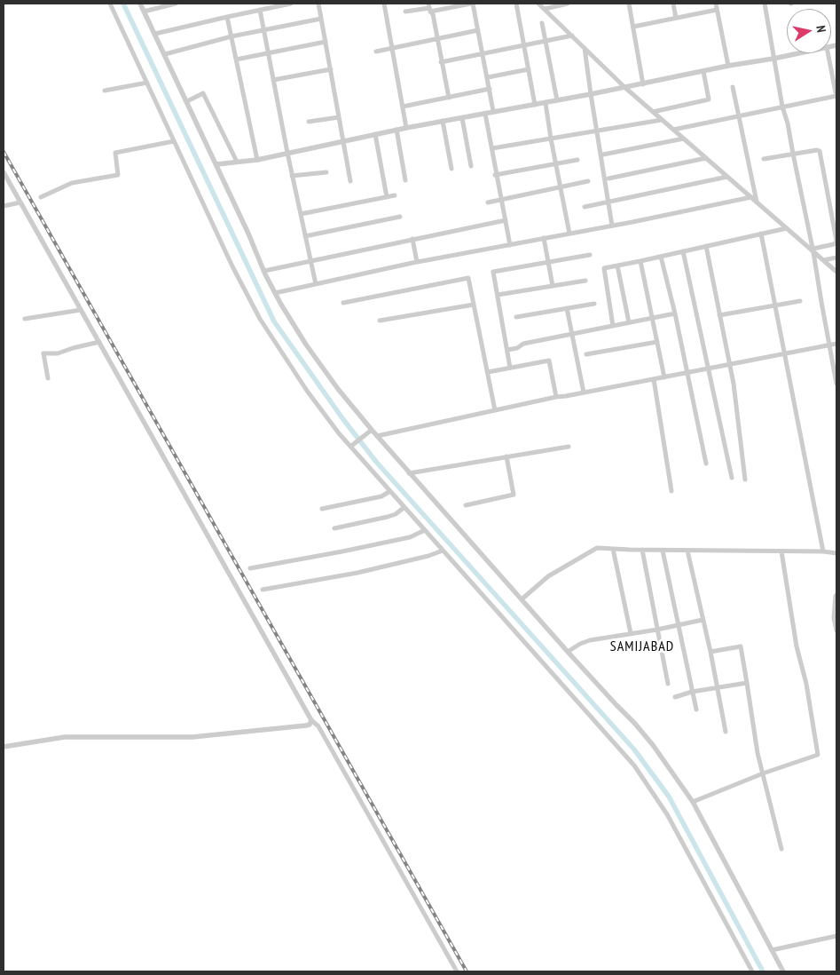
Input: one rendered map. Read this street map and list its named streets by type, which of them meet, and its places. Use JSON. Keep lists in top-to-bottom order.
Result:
{
  "districts": ["SAMIJABAD"],
  "north": "right"
}
